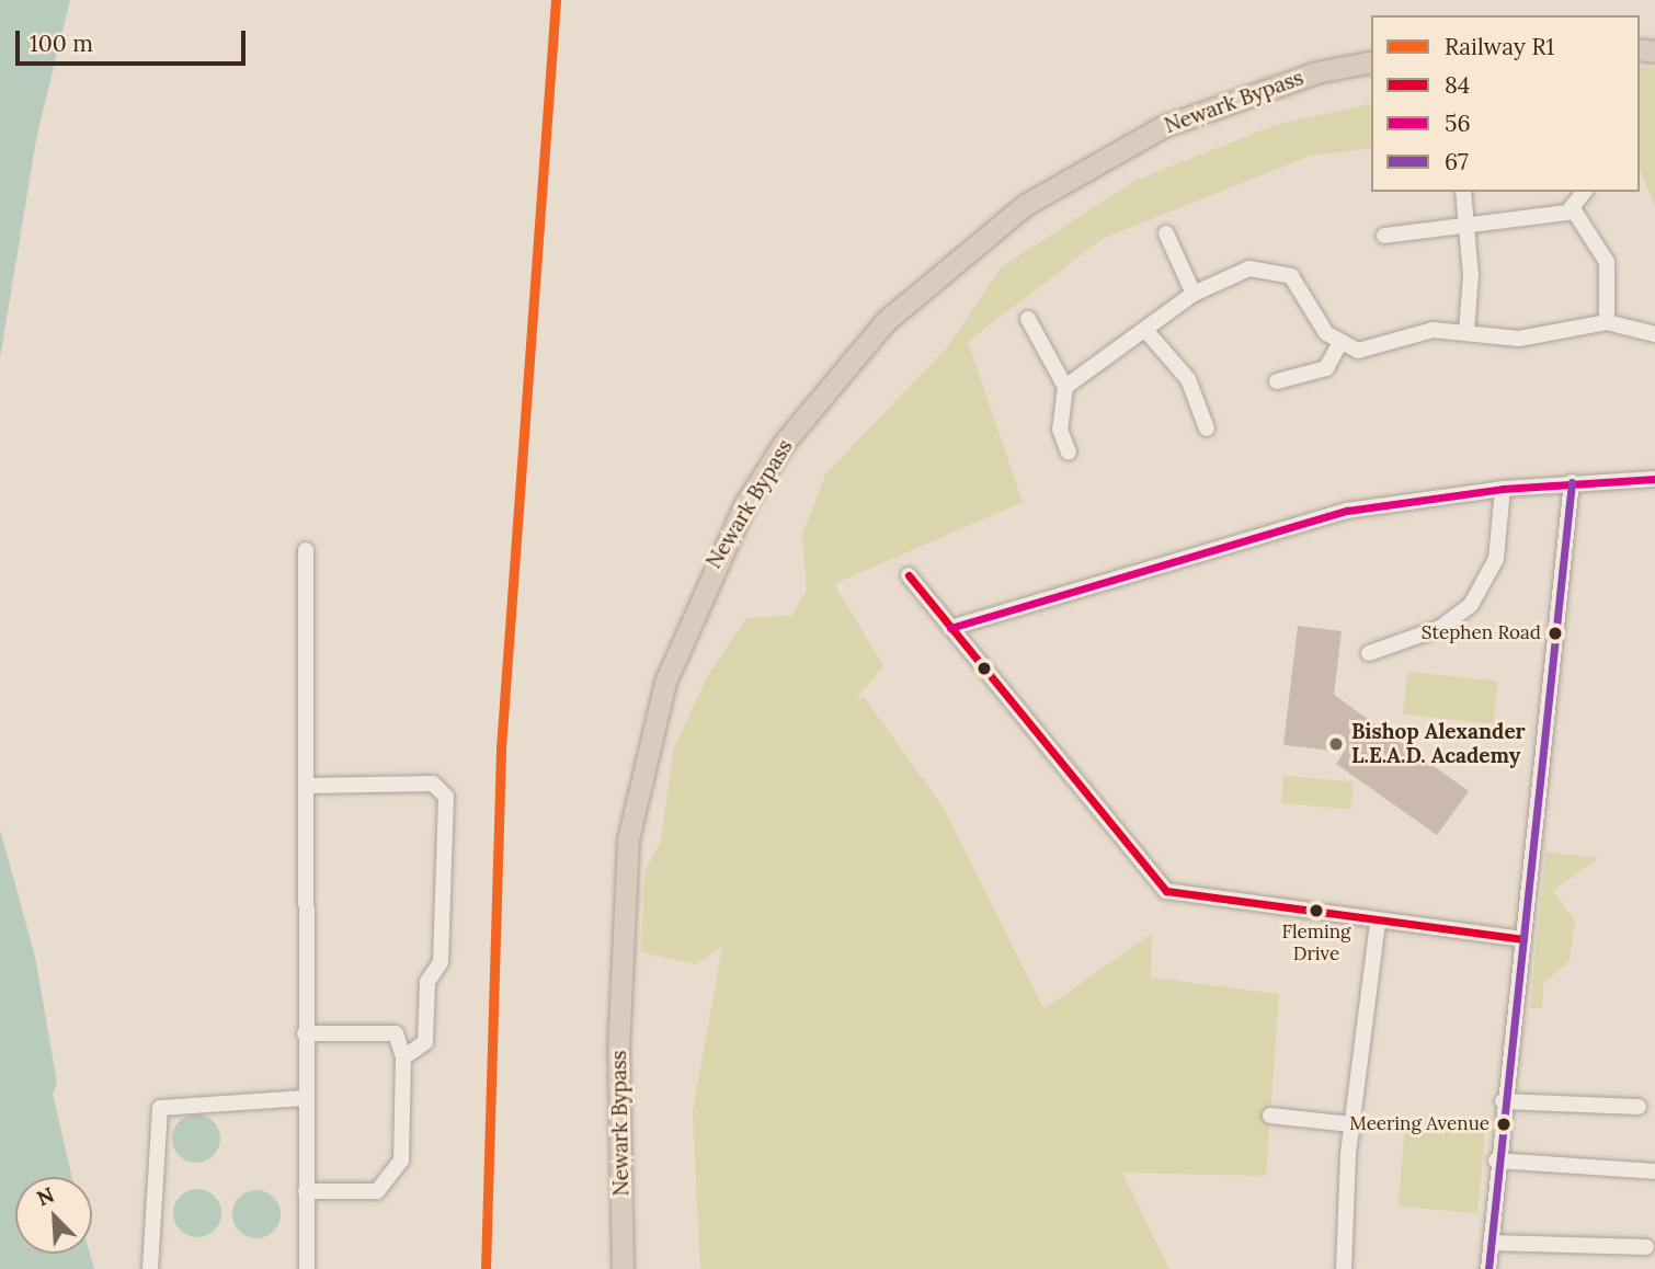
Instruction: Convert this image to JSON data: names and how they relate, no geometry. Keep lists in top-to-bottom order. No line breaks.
{"streets":{"highway":["Newark Bypass"]},"places":["Stephen Road","Bishop Alexander L.E.A.D. Academy","Fleming Drive","Meering Avenue"],"lines":["rail line R1","transit line 56","transit line 67","transit line 84"],"legend":["Railway R1","84","56","67"],"scale_bar":"100 m","north":"top left"}
